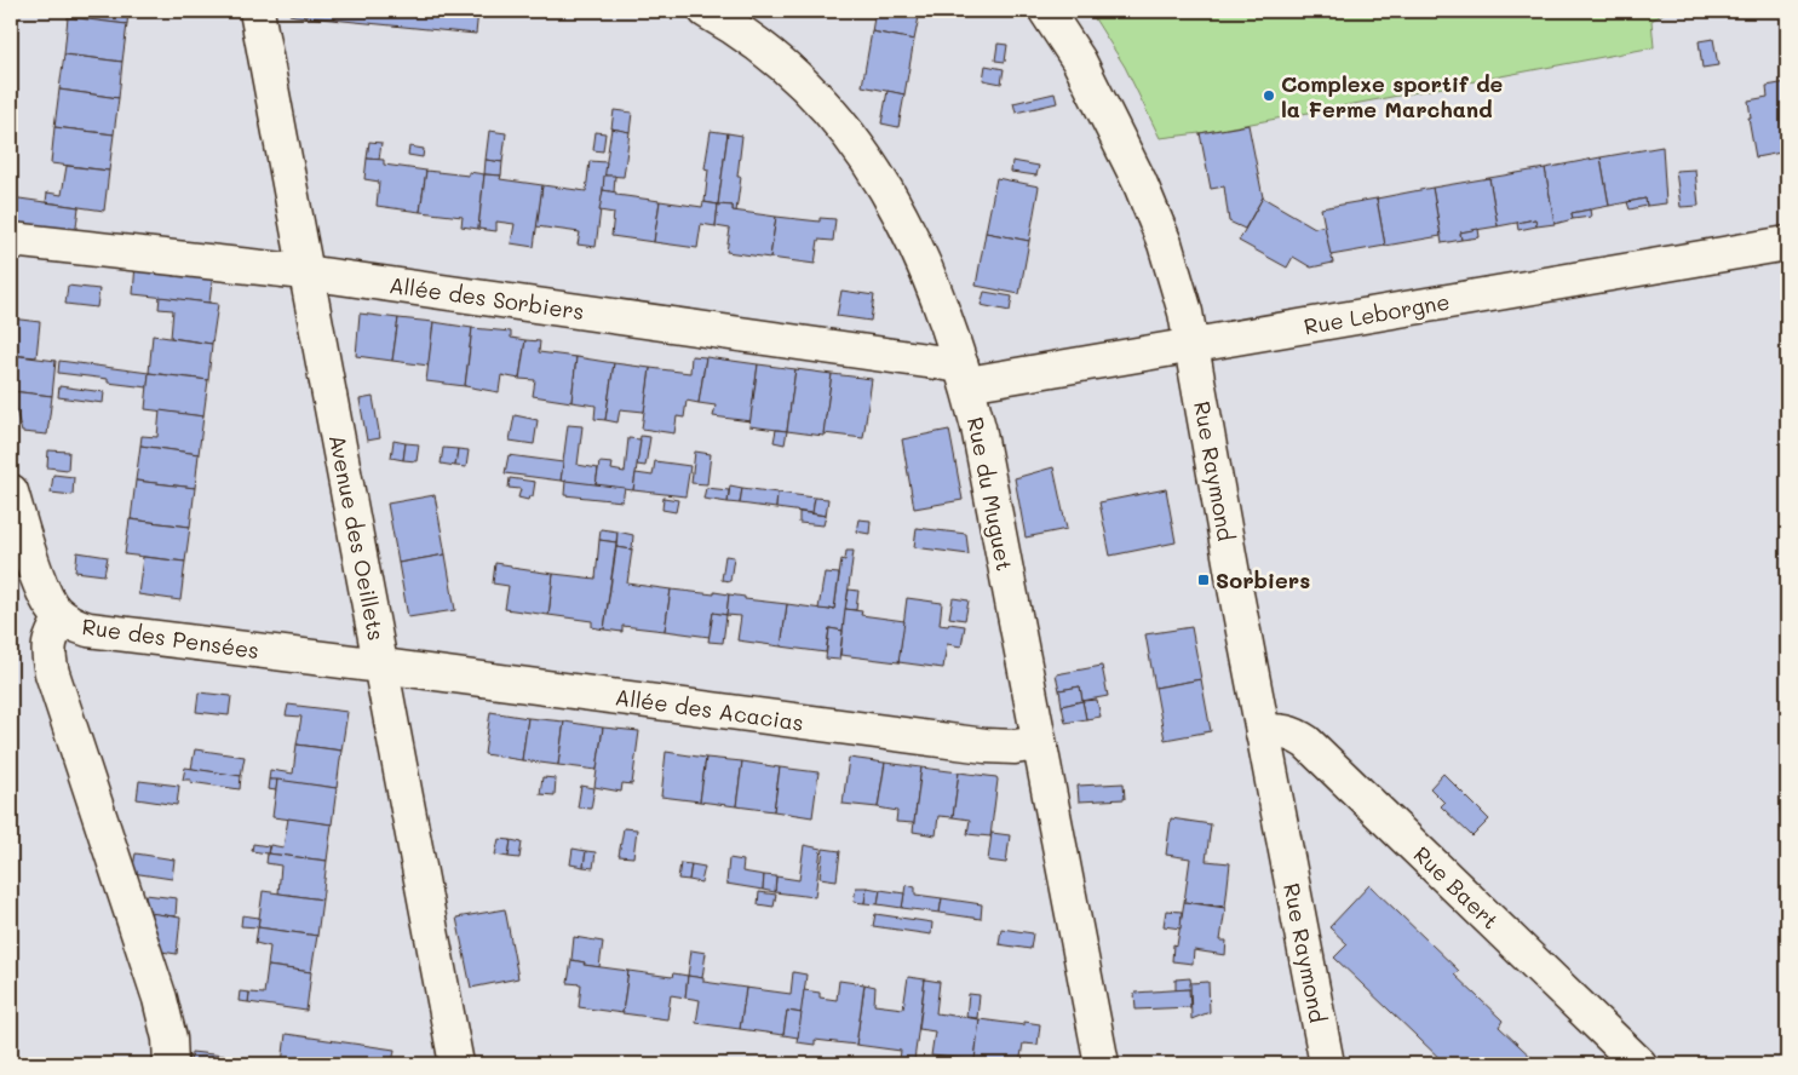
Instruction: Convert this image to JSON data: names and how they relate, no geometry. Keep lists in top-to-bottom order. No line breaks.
{"streets":{"street":["Allée des Sorbiers","Rue Leborgne","Rue Raymond","Rue du Muguet","Avenue des Oeillets","Rue des Pensées","Allée des Acacias","Rue Baert"]},"crossings":[["Allée des Sorbiers","Rue Leborgne"],["Allée des Sorbiers","Rue du Muguet"],["Allée des Sorbiers","Avenue des Oeillets"],["Rue Leborgne","Rue Raymond"],["Rue Leborgne","Rue du Muguet"],["Rue Raymond","Rue Baert"],["Rue du Muguet","Allée des Acacias"],["Avenue des Oeillets","Rue des Pensées"],["Avenue des Oeillets","Allée des Acacias"],["Rue des Pensées","Allée des Acacias"]],"places":{"other":["Complexe sportif de la Ferme Marchand"],"transit":["Sorbiers"]}}
